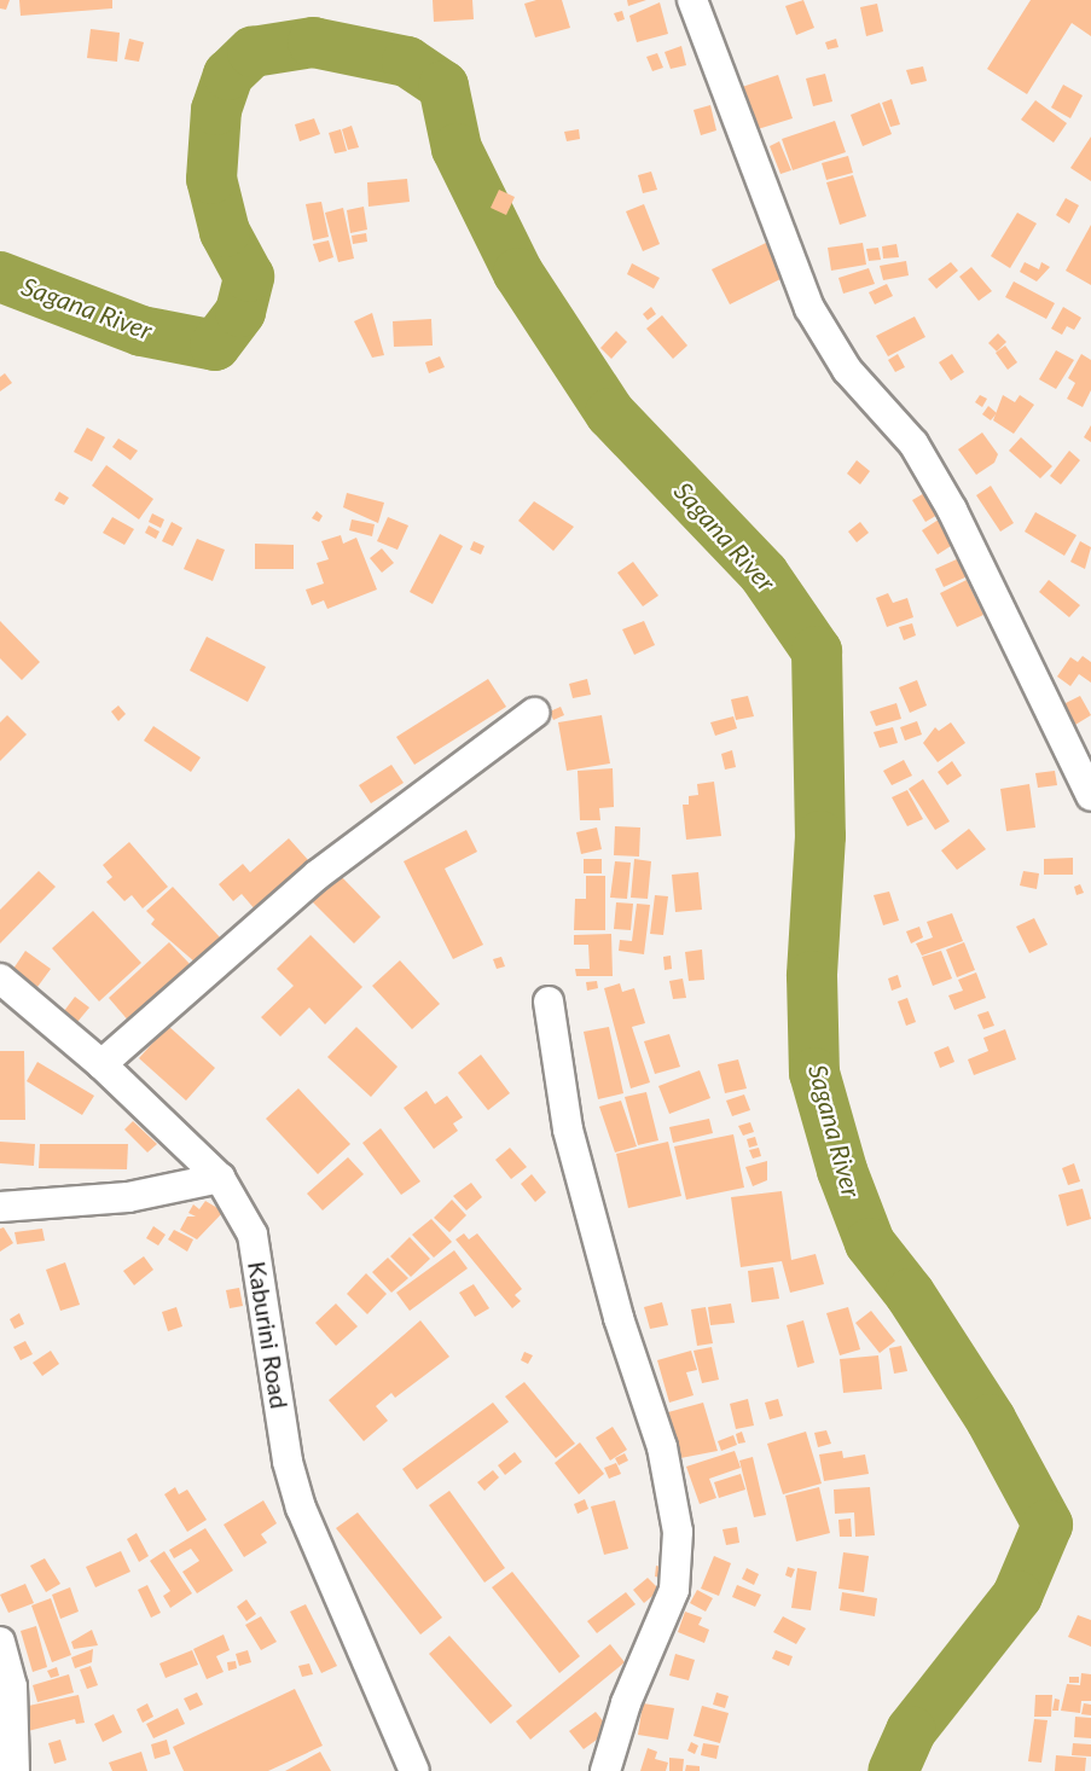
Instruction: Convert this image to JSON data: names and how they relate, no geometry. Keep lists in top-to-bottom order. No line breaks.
{"streets":{"street":["Kaburini Road"]},"water":["Sagana River"]}
